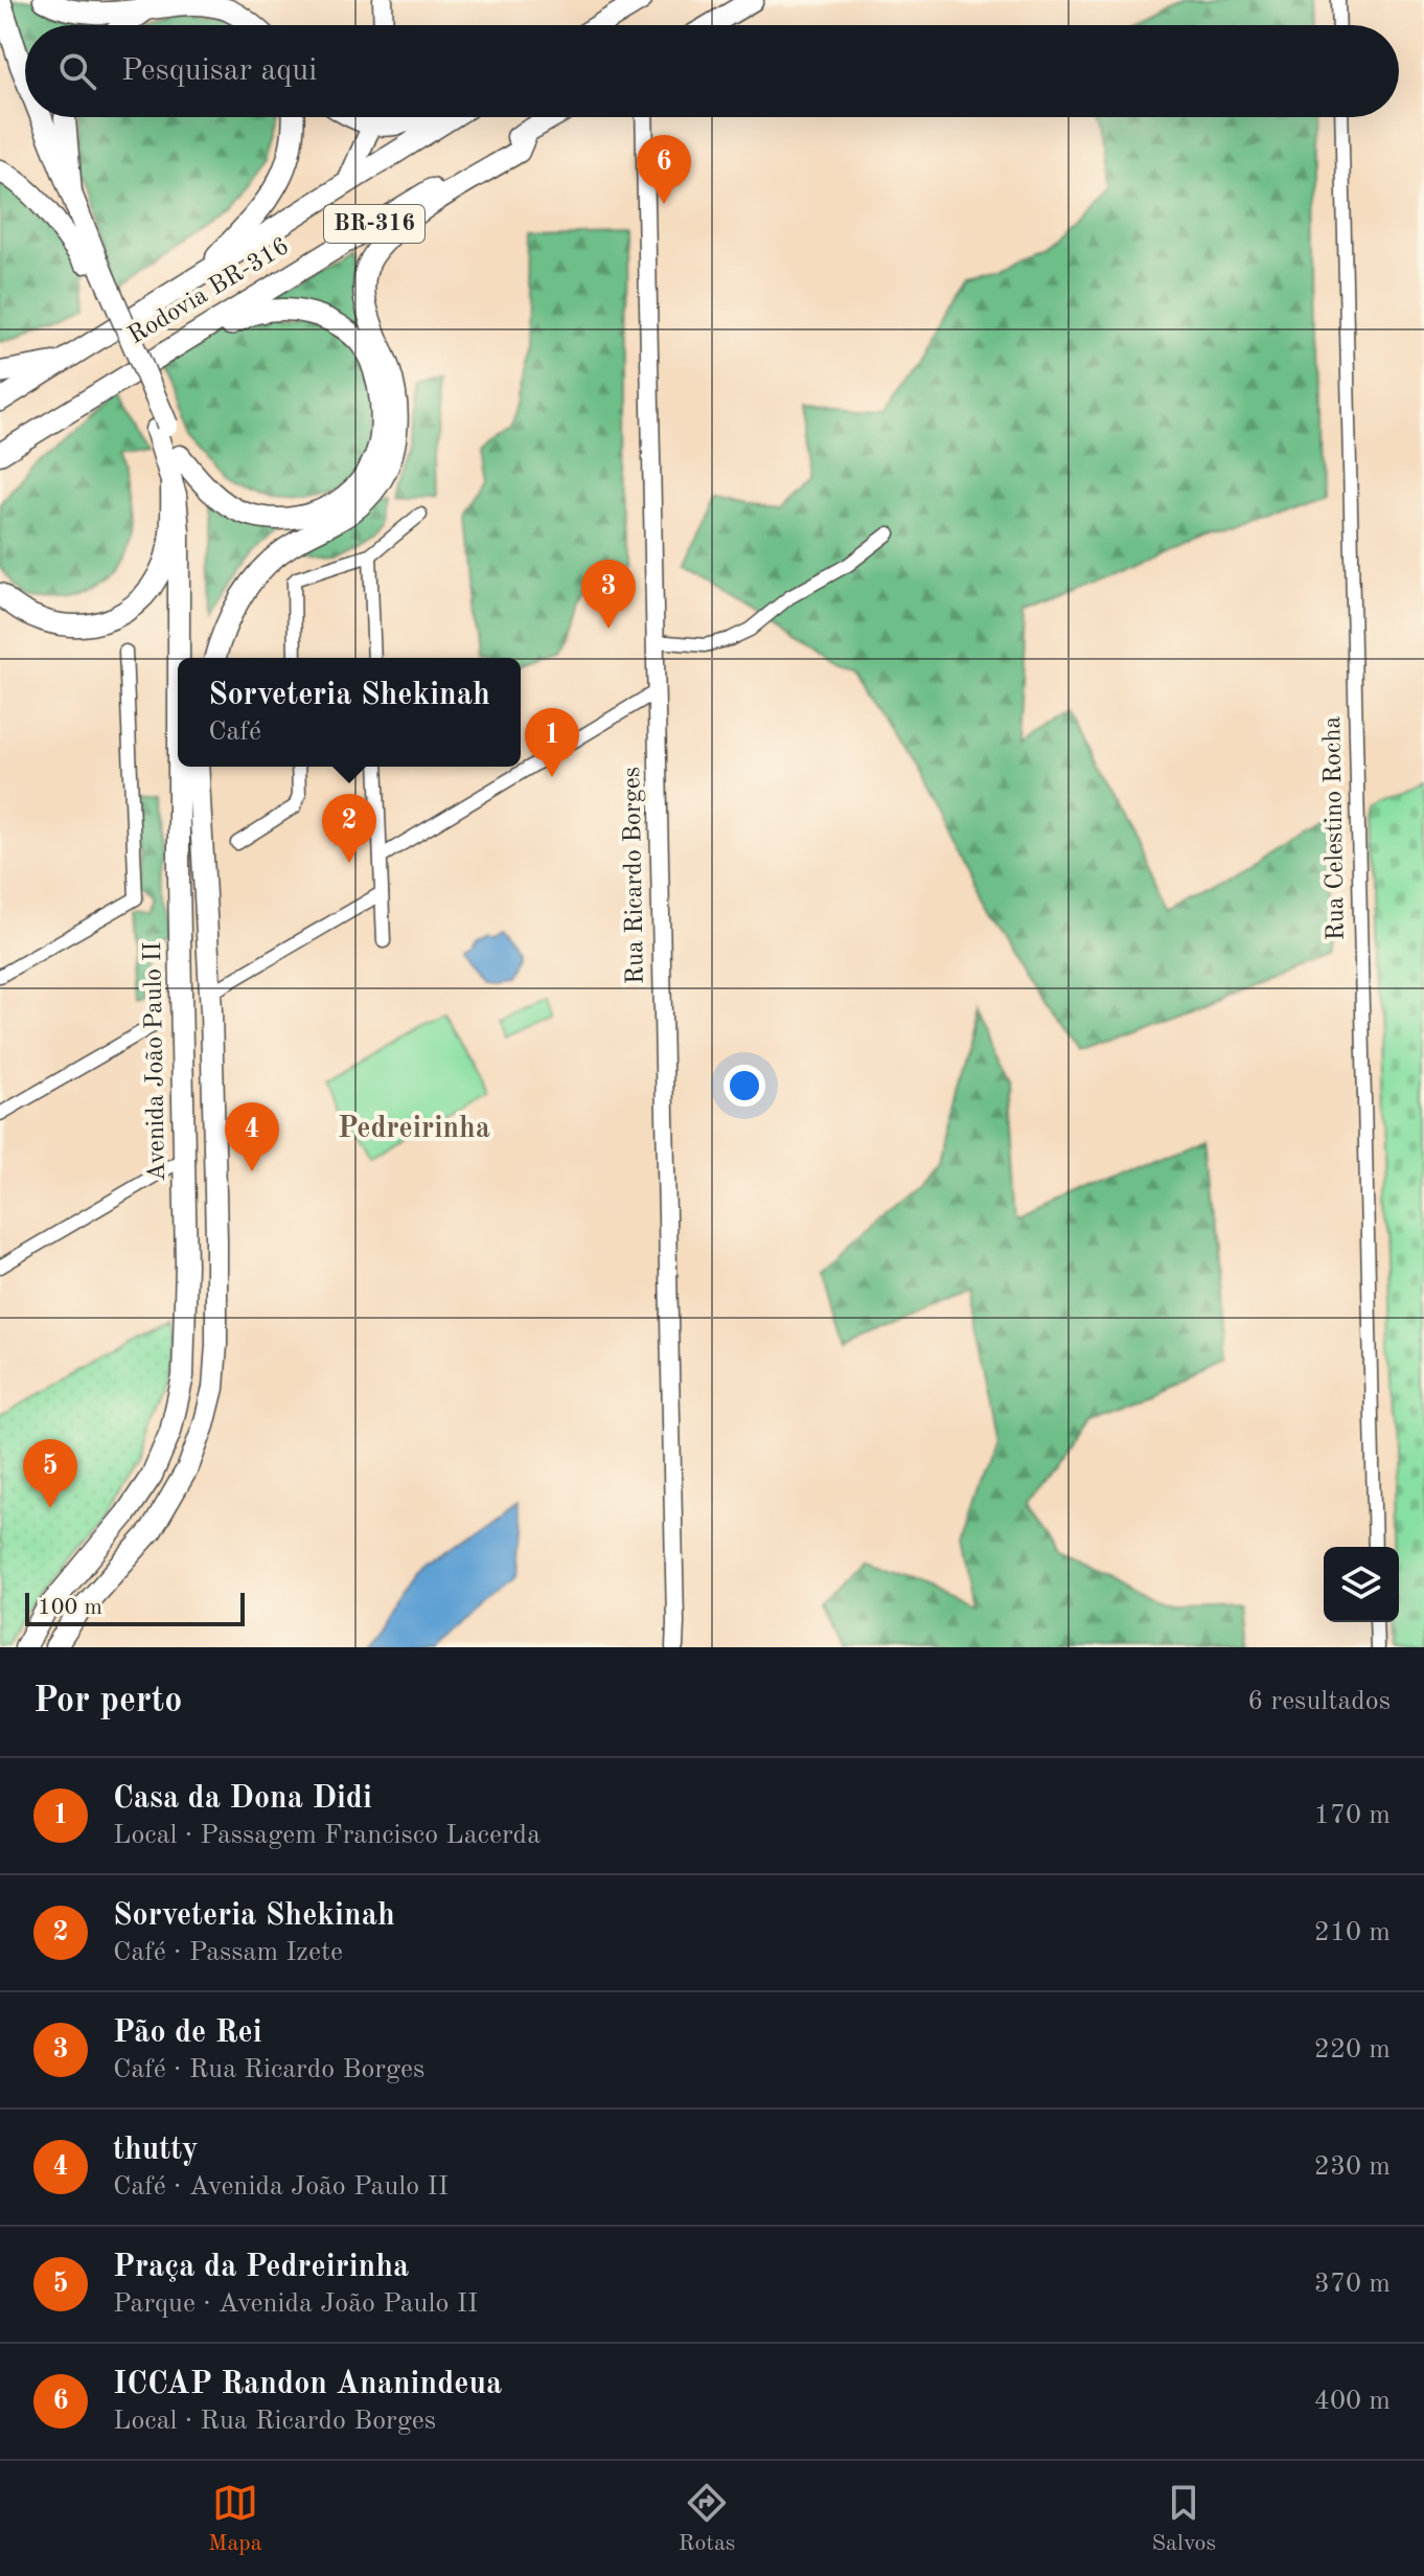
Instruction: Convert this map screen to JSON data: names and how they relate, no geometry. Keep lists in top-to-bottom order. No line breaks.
{"streets":{"main road":["BR-316","Rodovia BR-316","Avenida João Paulo II"],"street":["Rua Celestino Rocha","Rua Ricardo Borges"]},"districts":["Pedreirinha"],"scale_bar":"100 m","page":{"search":"Pesquisar aqui","pins":["6","3","1","2","4","5"],"popup":["Sorveteria Shekinah","Café"],"scale":"100 m","heading":["Por perto","6 resultados"],"list":[{"mark":"1","name":"Casa da Dona Didi","note":"Local · Passagem Francisco Lacerda","value":"170 m"},{"mark":"2","name":"Sorveteria Shekinah","note":"Café · Passam Izete","value":"210 m"},{"mark":"3","name":"Pão de Rei","note":"Café · Rua Ricardo Borges","value":"220 m"},{"mark":"4","name":"thutty","note":"Café · Avenida João Paulo II","value":"230 m"},{"mark":"5","name":"Praça da Pedreirinha","note":"Parque · Avenida João Paulo II","value":"370 m"},{"mark":"6","name":"ICCAP Randon Ananindeua","note":"Local · Rua Ricardo Borges","value":"400 m"}],"nav":["Mapa","Rotas","Salvos"]}}
